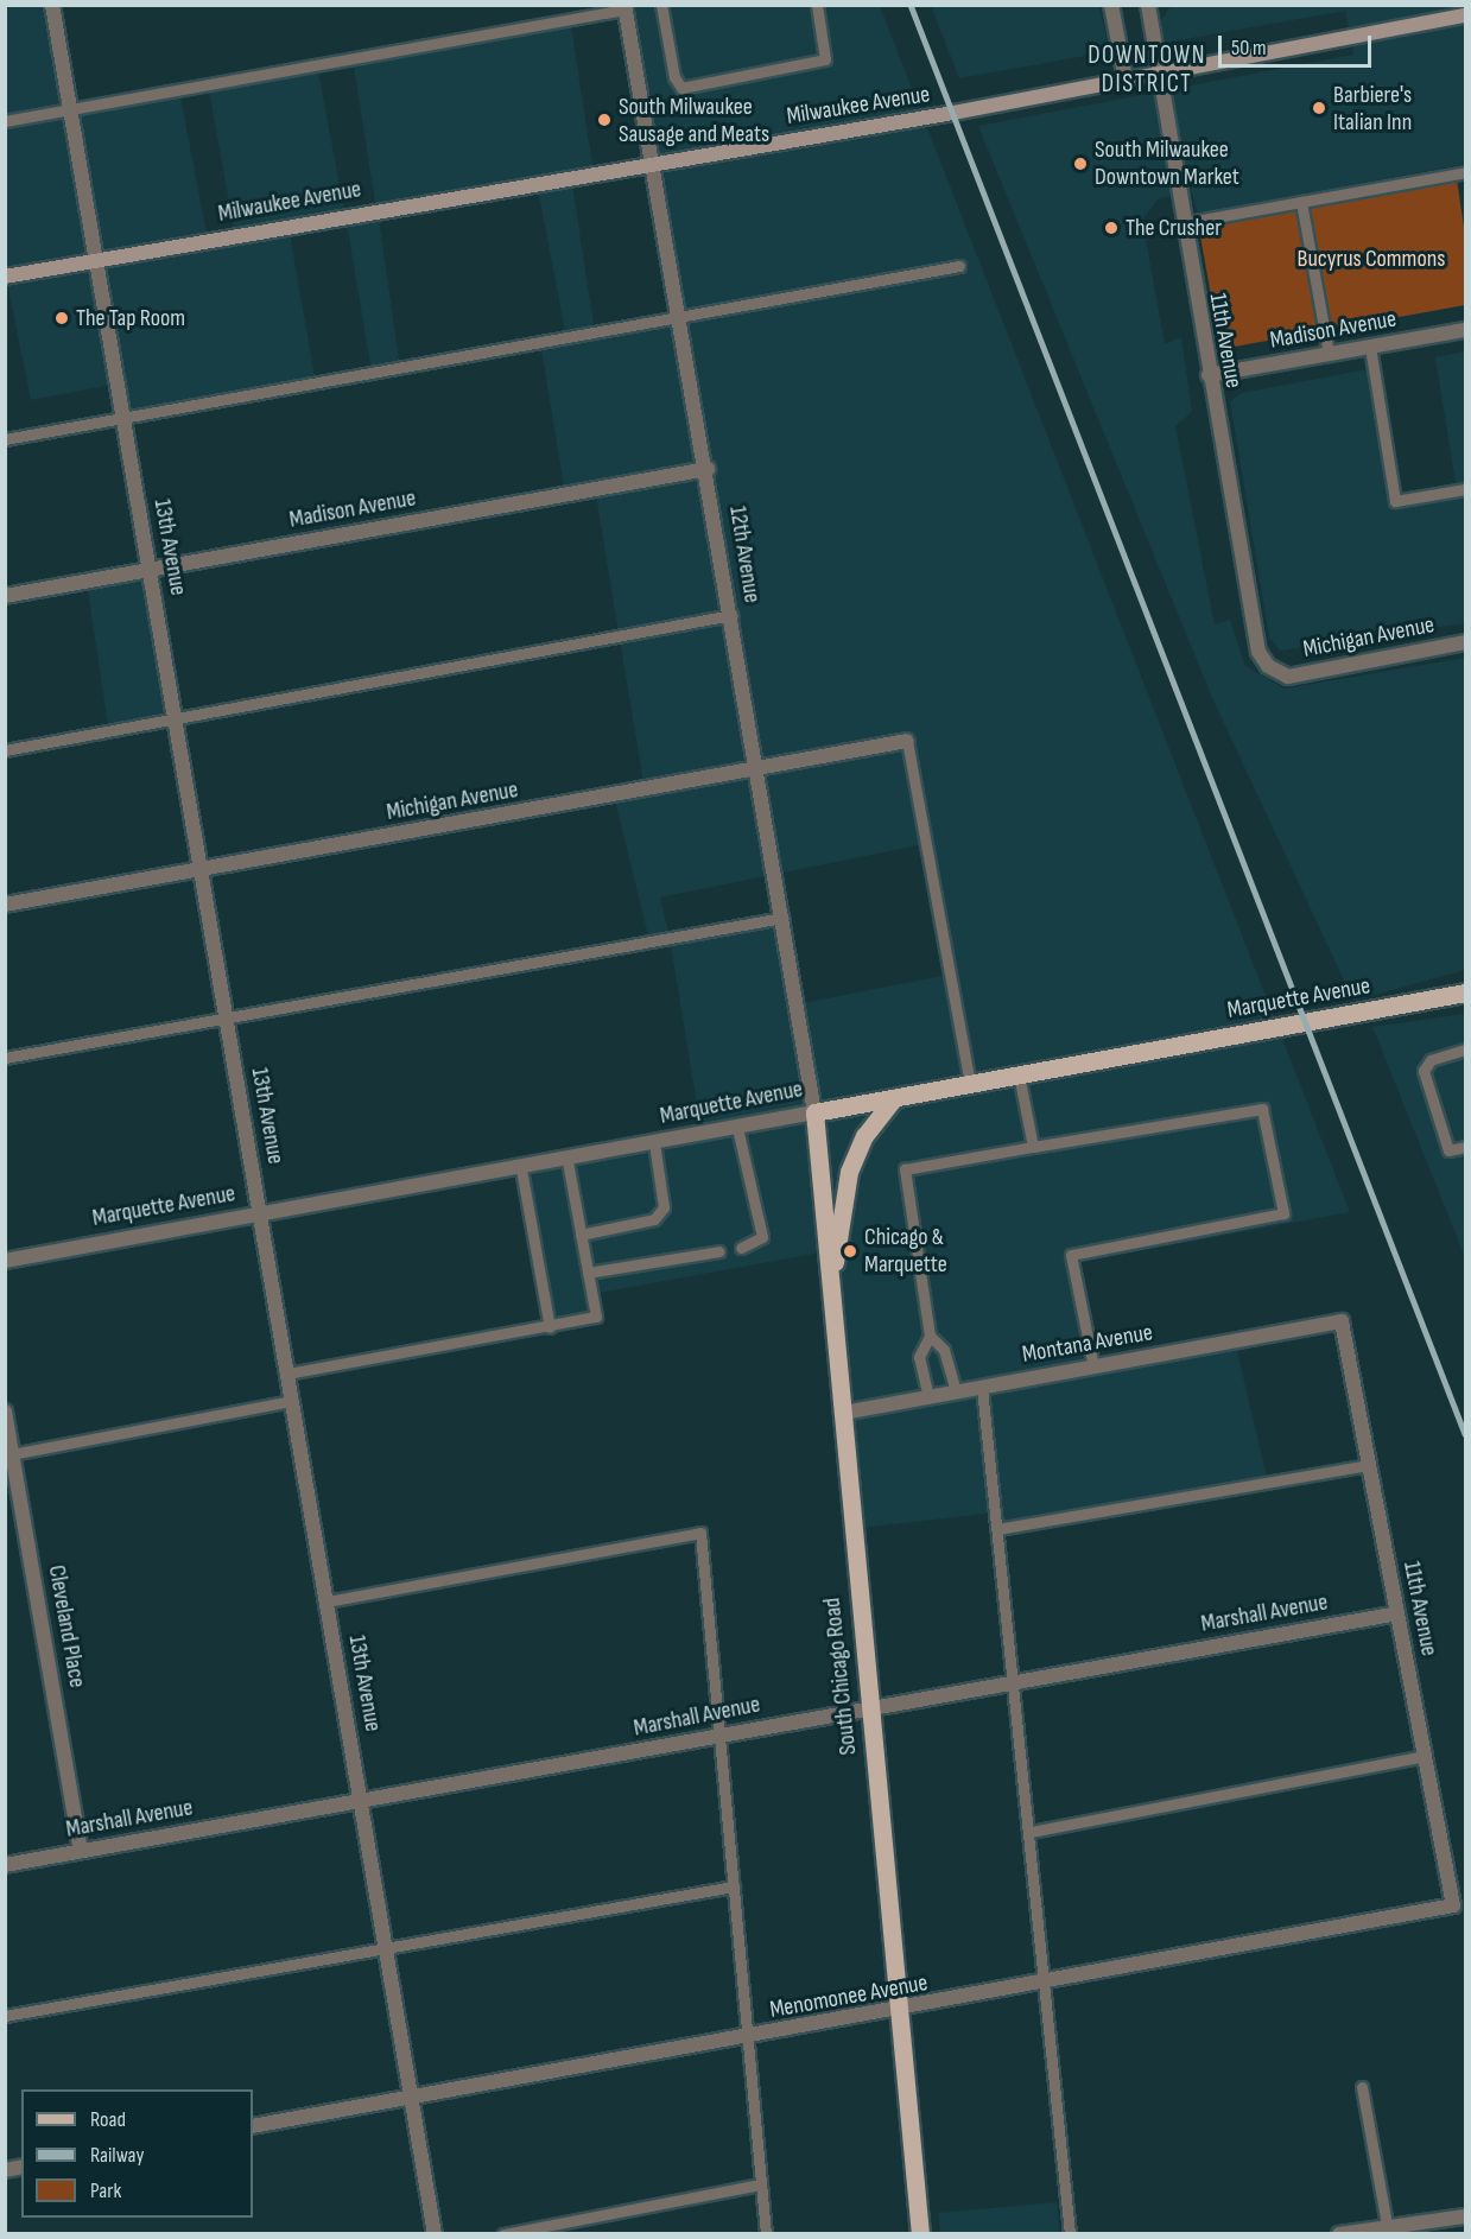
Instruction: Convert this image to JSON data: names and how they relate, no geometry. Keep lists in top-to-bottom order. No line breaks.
{"streets":{"main road":["Marquette Avenue","South Chicago Road"],"street":["Milwaukee Avenue","Madison Avenue","11th Avenue","13th Avenue","12th Avenue","Michigan Avenue","Montana Avenue","Marshall Avenue","Cleveland Place","Menomonee Avenue"]},"crossings":[["Milwaukee Avenue","11th Avenue"],["Milwaukee Avenue","13th Avenue"],["Milwaukee Avenue","12th Avenue"],["Madison Avenue","11th Avenue"],["Madison Avenue","13th Avenue"],["Madison Avenue","12th Avenue"],["11th Avenue","Michigan Avenue"],["11th Avenue","Montana Avenue"],["11th Avenue","Marshall Avenue"],["11th Avenue","Menomonee Avenue"],["13th Avenue","Michigan Avenue"],["13th Avenue","Marquette Avenue"],["13th Avenue","Marshall Avenue"],["13th Avenue","Menomonee Avenue"],["12th Avenue","Michigan Avenue"],["12th Avenue","Marquette Avenue"],["12th Avenue","South Chicago Road"],["Marquette Avenue","South Chicago Road"],["Montana Avenue","South Chicago Road"],["Marshall Avenue","Cleveland Place"],["Marshall Avenue","South Chicago Road"],["South Chicago Road","Menomonee Avenue"]],"districts":["DOWNTOWN DISTRICT"],"parks":["Bucyrus Commons"],"places":["Barbiere's Italian Inn","South Milwaukee Sausage and Meats","South Milwaukee Downtown Market","The Crusher","The Tap Room","Chicago & Marquette"],"legend":["Road","Railway","Park"],"scale_bar":"50 m"}
